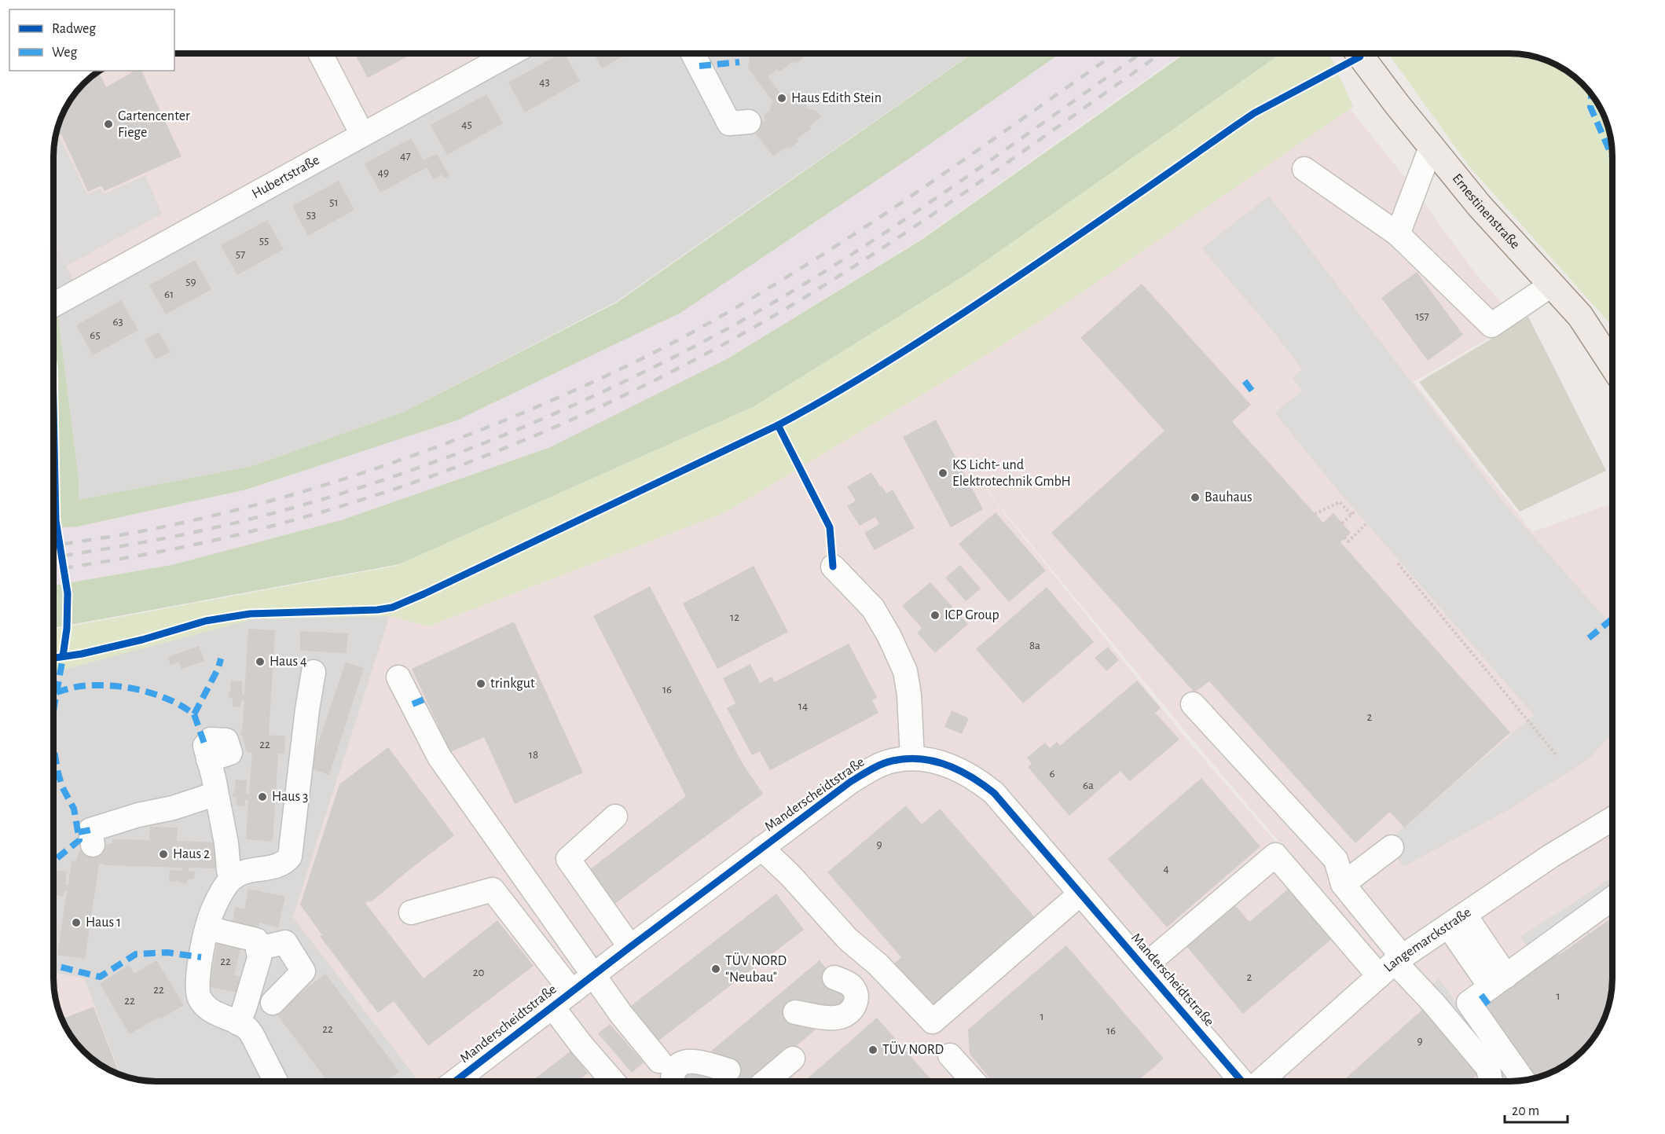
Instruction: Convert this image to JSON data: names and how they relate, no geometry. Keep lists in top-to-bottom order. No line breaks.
{"streets":{"main road":["Ernestinenstraße"],"street":["Hubertstraße","Manderscheidtstraße","Langemarckstraße"]},"places":["Haus Edith Stein","Gartencenter Fiege","KS Licht- und Elektrotechnik GmbH","Bauhaus","ICP Group","Haus 4","trinkgut","Haus 3","Haus 2","Haus 1","TÜV NORD \"Neubau\"","TÜV NORD"],"house_numbers":["43","45","47","49","51","53","55","57","59","61","157","63","65","12","8a","16","14","2","22","18","6","6a","9","4","22","20","2","22","1","22","1","22","16","9"],"legend":["Radweg","Weg"],"scale_bar":"20 m"}
